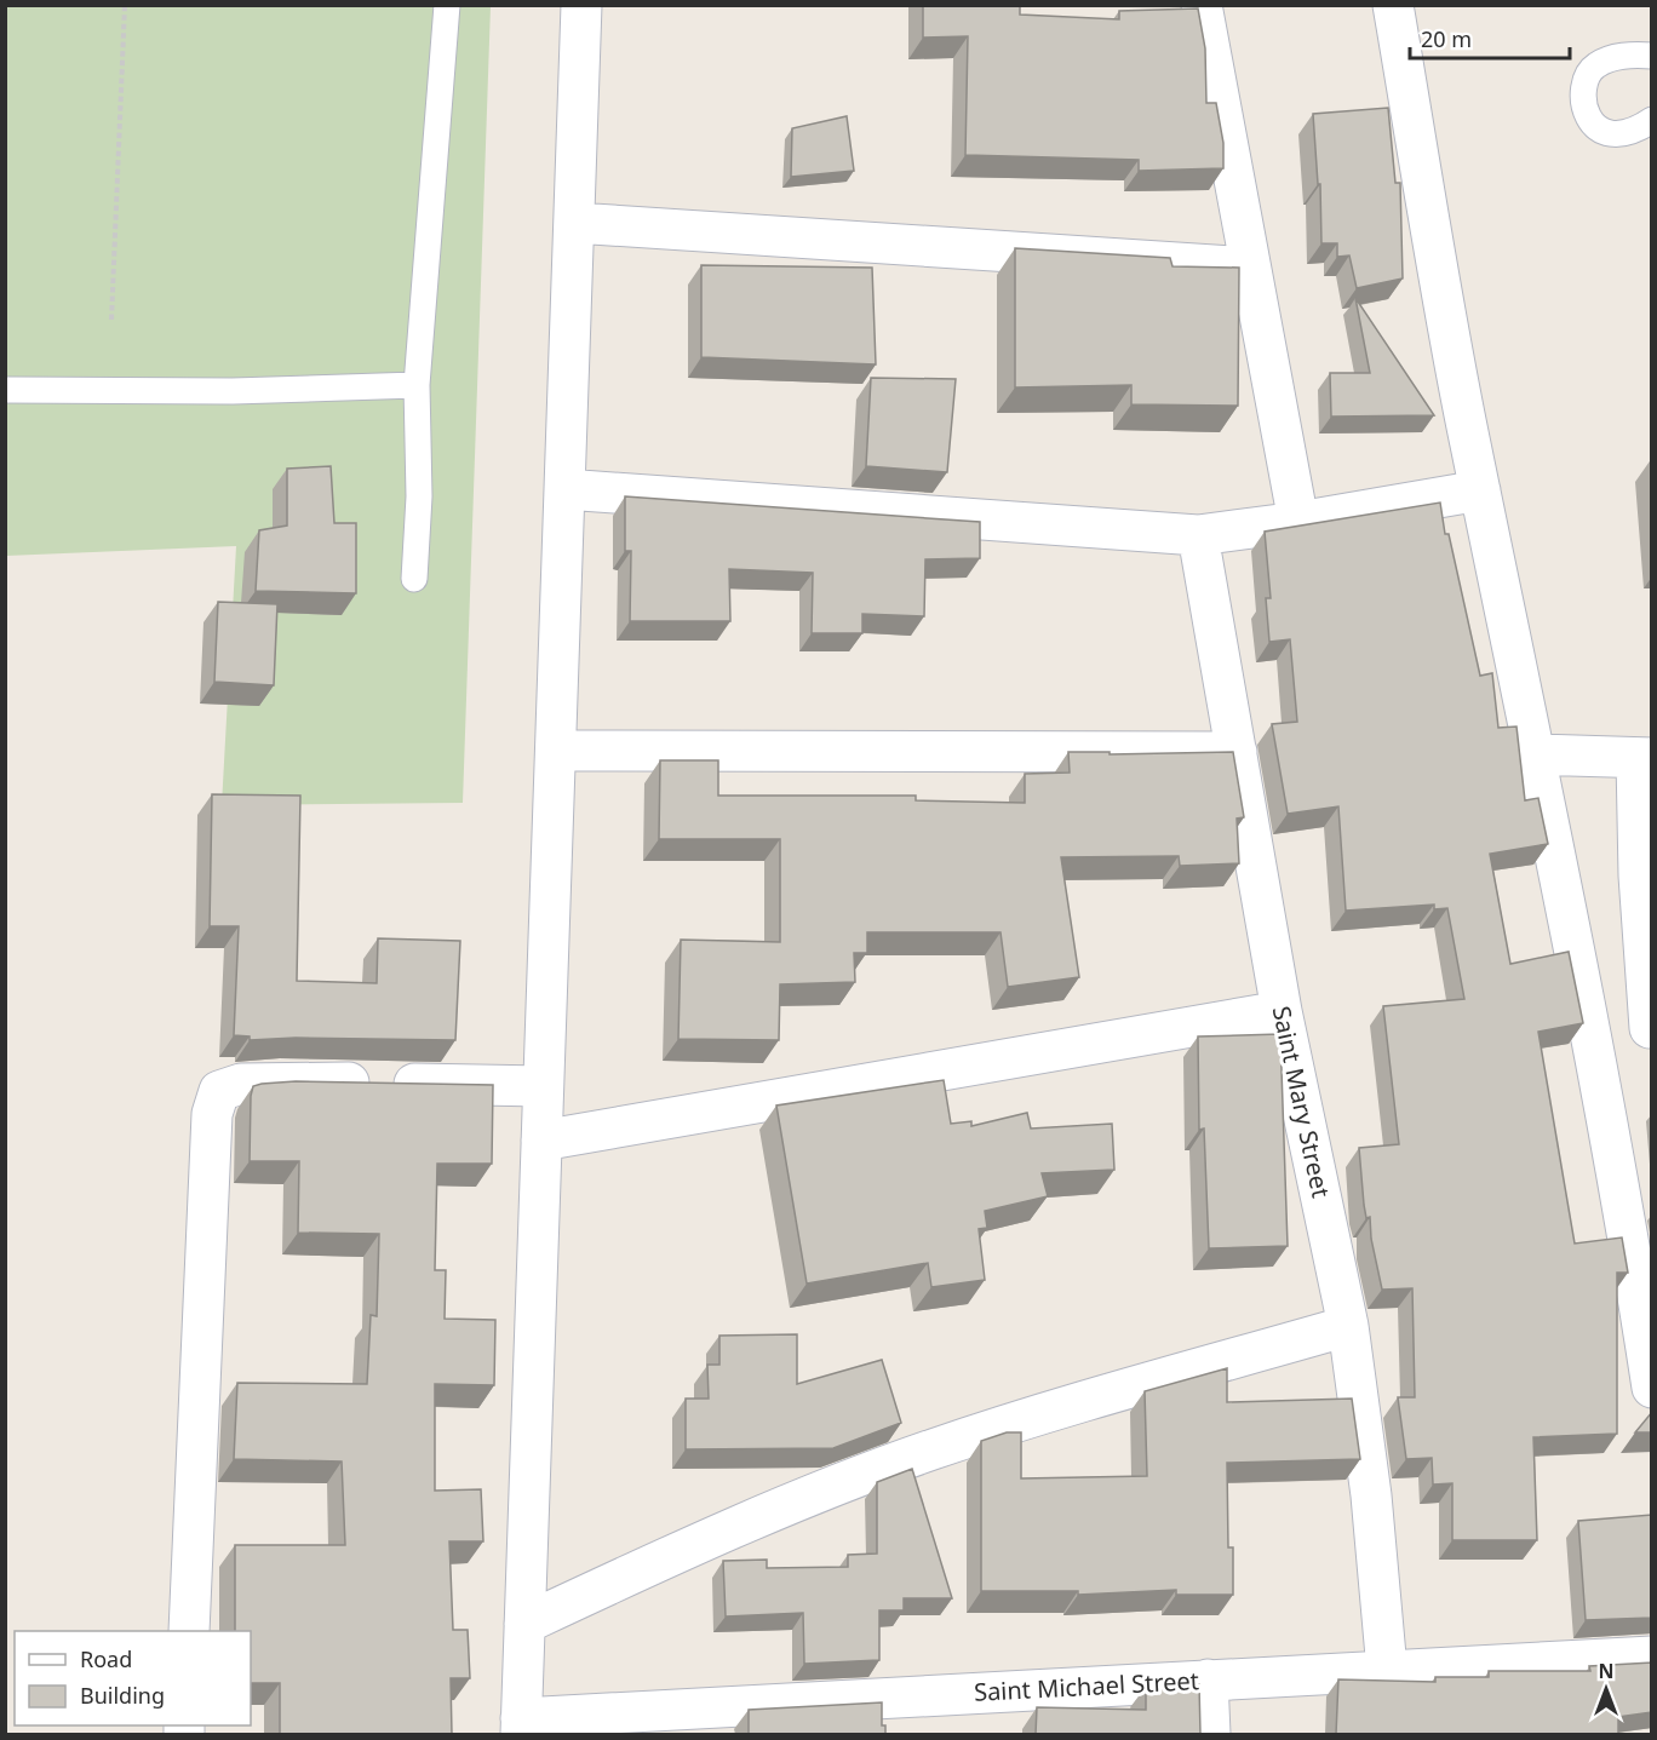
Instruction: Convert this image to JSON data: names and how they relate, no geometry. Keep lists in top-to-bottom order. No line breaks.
{"streets":{"street":["Saint Mary Street","Saint Michael Street"]},"crossings":[["Saint Mary Street","Saint Michael Street"]],"legend":["Road","Building"],"scale_bar":"20 m","north":"top"}
